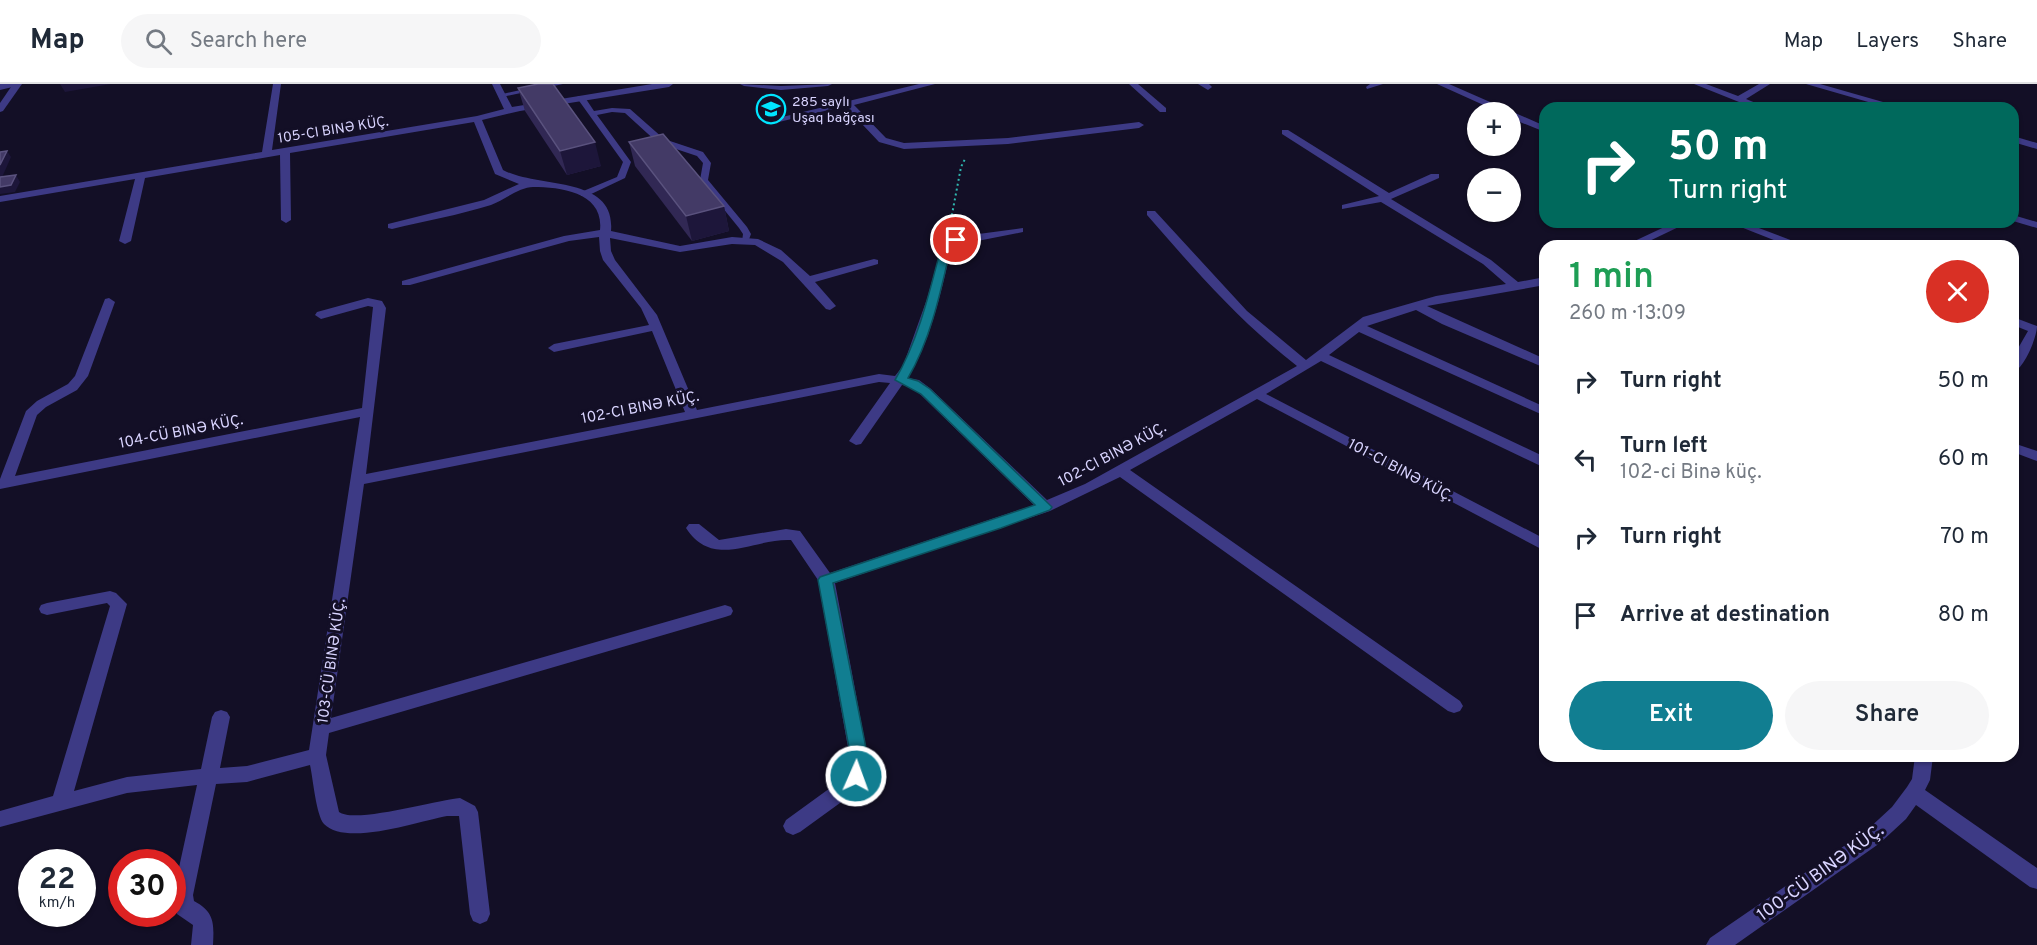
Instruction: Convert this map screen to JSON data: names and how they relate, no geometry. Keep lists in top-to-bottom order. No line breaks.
{"streets":{"street":["105-CI BINƏ KÜÇ.","102-CI BINƏ KÜÇ.","104-CÜ BINƏ KÜÇ.","101-CI BINƏ KÜÇ.","103-CÜ BINƏ KÜÇ.","100-CÜ BINƏ KÜÇ."]},"crossings":[["102-CI BINƏ KÜÇ.","101-CI BINƏ KÜÇ."],["102-CI BINƏ KÜÇ.","103-CÜ BINƏ KÜÇ."],["104-CÜ BINƏ KÜÇ.","103-CÜ BINƏ KÜÇ."]],"places":{"school or university":["285 saylı Uşaq bağçası"]},"page":{"header":"Map","search":"Search here","nav":["Map","Layers","Share"],"map_buttons":["+","−"],"turn":["50 m","Turn right"],"heading":["1 min","260 m · 13:09"],"list":[{"name":"Turn right","value":"50 m"},{"name":"Turn left","note":"102-ci Binə küç.","value":"60 m"},{"name":"Turn right","value":"70 m"},{"name":"Arrive at destination","value":"80 m"}],"buttons":["Exit","Share"],"speed":"22 km/h","limit":"30"}}
